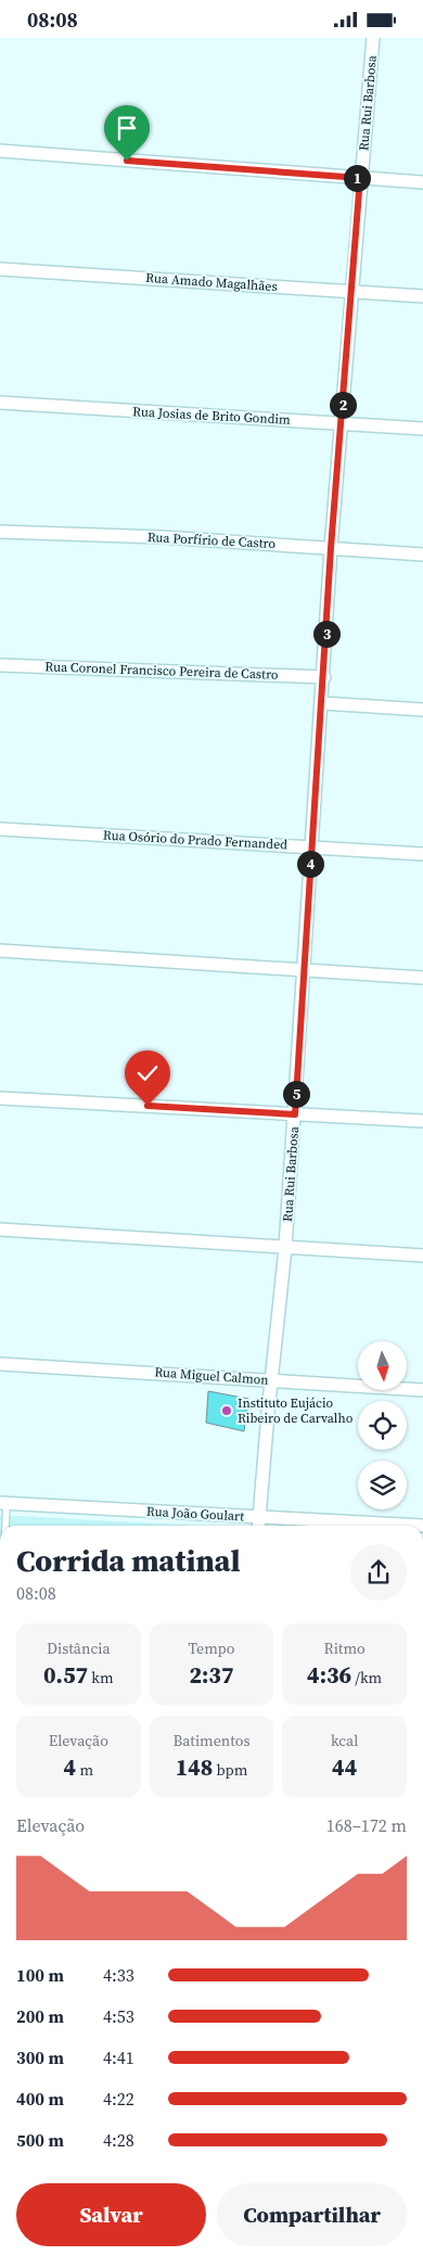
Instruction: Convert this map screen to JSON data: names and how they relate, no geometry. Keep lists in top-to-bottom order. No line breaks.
{"streets":{"street":["Rua Rui Barbosa","Rua Amado Magalhães","Rua Josias de Brito Gondim","Rua Porfírio de Castro","Rua Coronel Francisco Pereira de Castro","Rua Osório do Prado Fernanded","Rua Miguel Calmon","Rua João Goulart"]},"crossings":[["Rua Rui Barbosa","Rua Amado Magalhães"],["Rua Rui Barbosa","Rua Josias de Brito Gondim"],["Rua Rui Barbosa","Rua Porfírio de Castro"],["Rua Rui Barbosa","Rua Coronel Francisco Pereira de Castro"],["Rua Rui Barbosa","Rua Osório do Prado Fernanded"],["Rua Rui Barbosa","Rua Miguel Calmon"],["Rua Rui Barbosa","Rua João Goulart"]],"places":["Instituto Eujácio Ribeiro de Carvalho"],"north":"bottom","page":{"status":"08:08","pins":["1","2","3","4","5"],"heading":["Corrida matinal","08:08"],"stats":[["Distância","0.57 km"],["Tempo","2:37"],["Ritmo","4:36 /km"],["Elevação","4 m"],["Batimentos","148 bpm"],["kcal","44"]],"chart":["Elevação","168–172 m"],"list":[{"name":"100 m","note":"4:33"},{"name":"200 m","note":"4:53"},{"name":"300 m","note":"4:41"},{"name":"400 m","note":"4:22"},{"name":"500 m","note":"4:28"}],"buttons":["Salvar","Compartilhar"]}}
